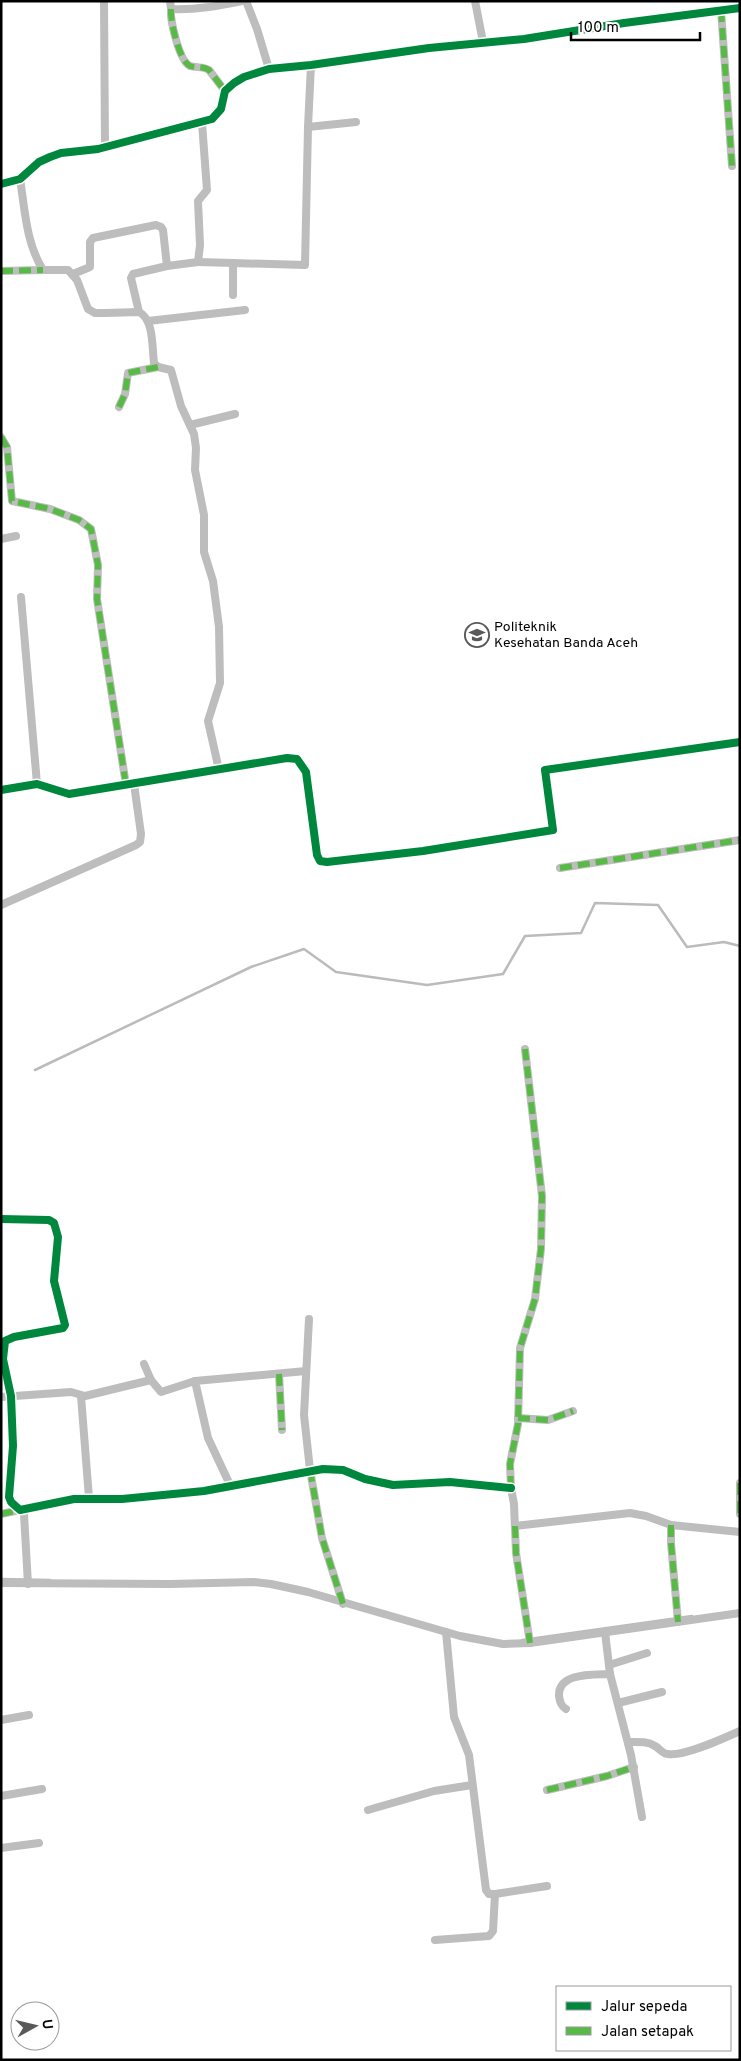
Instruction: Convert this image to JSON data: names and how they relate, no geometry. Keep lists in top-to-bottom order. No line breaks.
{"places":{"school or university":["Politeknik Kesehatan Banda Aceh"]},"legend":["Jalur sepeda","Jalan setapak"],"scale_bar":"100 m","north":"right"}
